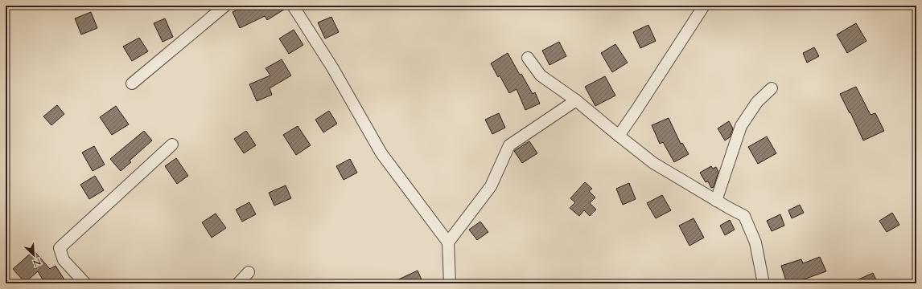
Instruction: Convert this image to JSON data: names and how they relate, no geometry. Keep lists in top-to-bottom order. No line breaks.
{"north":"bottom right"}
